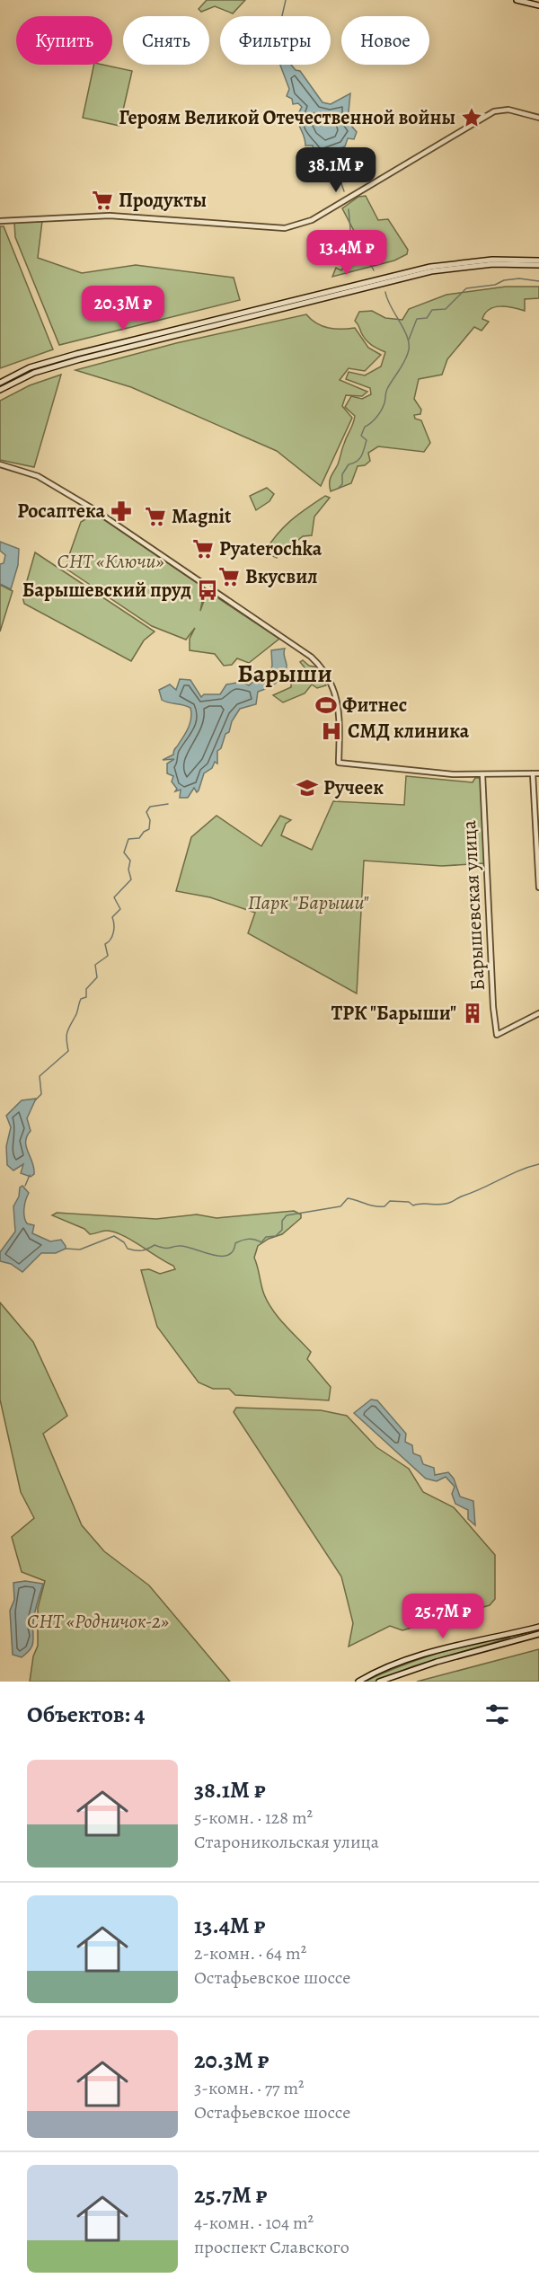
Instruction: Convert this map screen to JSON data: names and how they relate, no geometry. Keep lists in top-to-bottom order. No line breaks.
{"streets":{"street":["Барышевская улица"]},"districts":["Барыши"],"parks":["СНТ «Ключи»","Парк \"Барыши\"","СНТ «Родничок-2»"],"places":{"place":["Героям Великой Отечественной войны"],"supermarket":["Продукты","Magnit","Pyaterochka","Вкусвил"],"pharmacy":["Росаптека"],"bus stop":["Барышевский пруд"],"sports":["Фитнес"],"hospital":["СМД клиника"],"school or university":["Ручеек"],"building":["ТРК \"Барыши\""]},"page":{"chip":["Купить","Снять","Фильтры","Новое"],"price":["38.1M ₽","13.4M ₽","20.3M ₽","25.7M ₽"],"heading":"Объектов: 4","list":[{"name":"38.1M ₽","note":"5-комн. · 128 m² · Староникольская улица"},{"name":"13.4M ₽","note":"2-комн. · 64 m² · Остафьевское шоссе"},{"name":"20.3M ₽","note":"3-комн. · 77 m² · Остафьевское шоссе"},{"name":"25.7M ₽","note":"4-комн. · 104 m² · проспект Славского"}]}}
